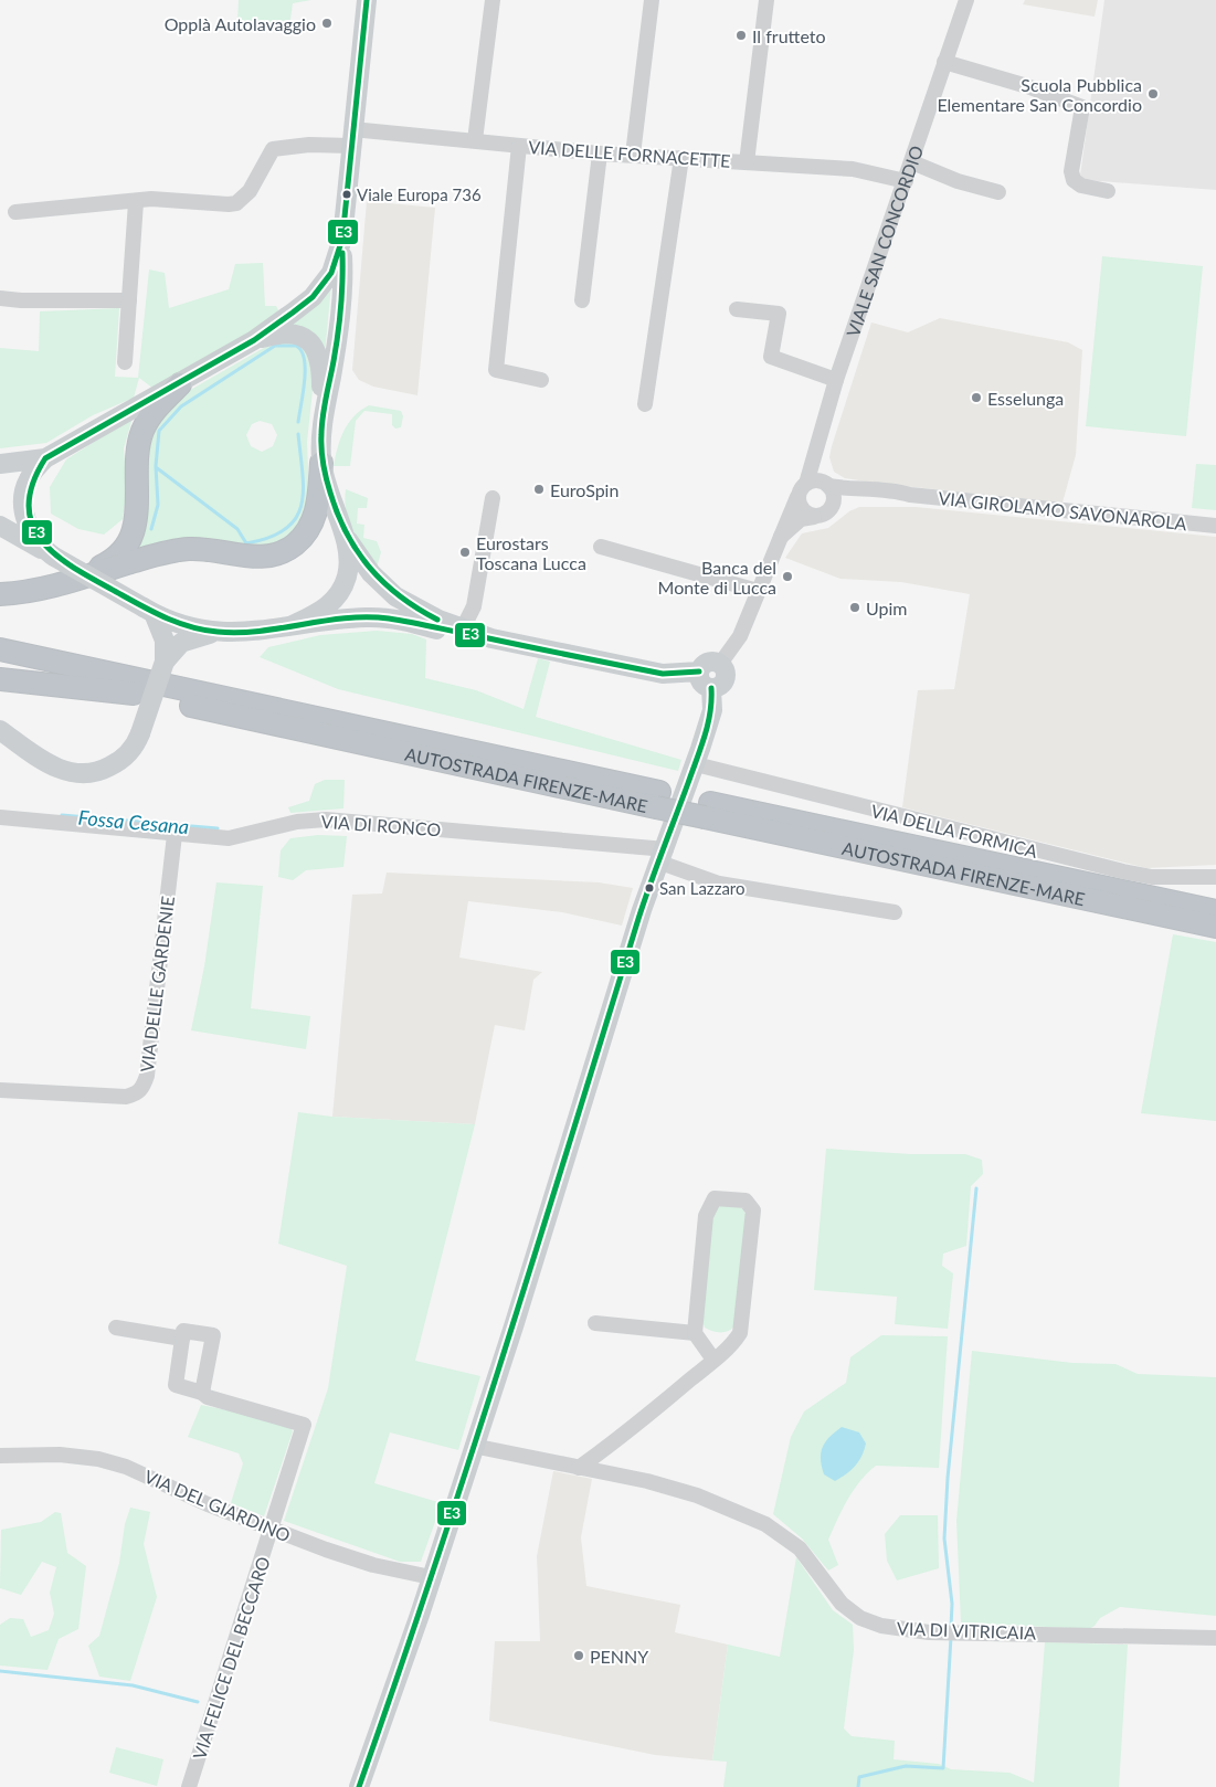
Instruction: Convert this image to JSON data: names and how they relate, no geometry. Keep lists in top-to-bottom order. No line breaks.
{"streets":{"highway":["AUTOSTRADA FIRENZE-MARE"],"main road":["VIALE SAN CONCORDIO"],"street":["VIA DELLE FORNACETTE","VIA GIROLAMO SAVONAROLA","VIA DI RONCO","VIA DELLA FORMICA","VIA DELLE GARDENIE","VIA DEL GIARDINO","VIA DI VITRICAIA","VIA FELICE DEL BECCARO"]},"crossings":[["VIA DELLE FORNACETTE","VIALE SAN CONCORDIO"],["VIALE SAN CONCORDIO","VIA GIROLAMO SAVONAROLA"],["VIA DI RONCO","VIA DELLE GARDENIE"],["VIA DEL GIARDINO","VIA FELICE DEL BECCARO"]],"water":["Fossa Cesana"],"places":["Opplà Autolavaggio","Il frutteto","Scuola Pubblica Elementare San Concordio","Viale Europa 736","Esselunga","EuroSpin","Eurostars Toscana Lucca","Banca del Monte di Lucca","Upim","San Lazzaro","PENNY"],"lines":["transit line E3"]}
